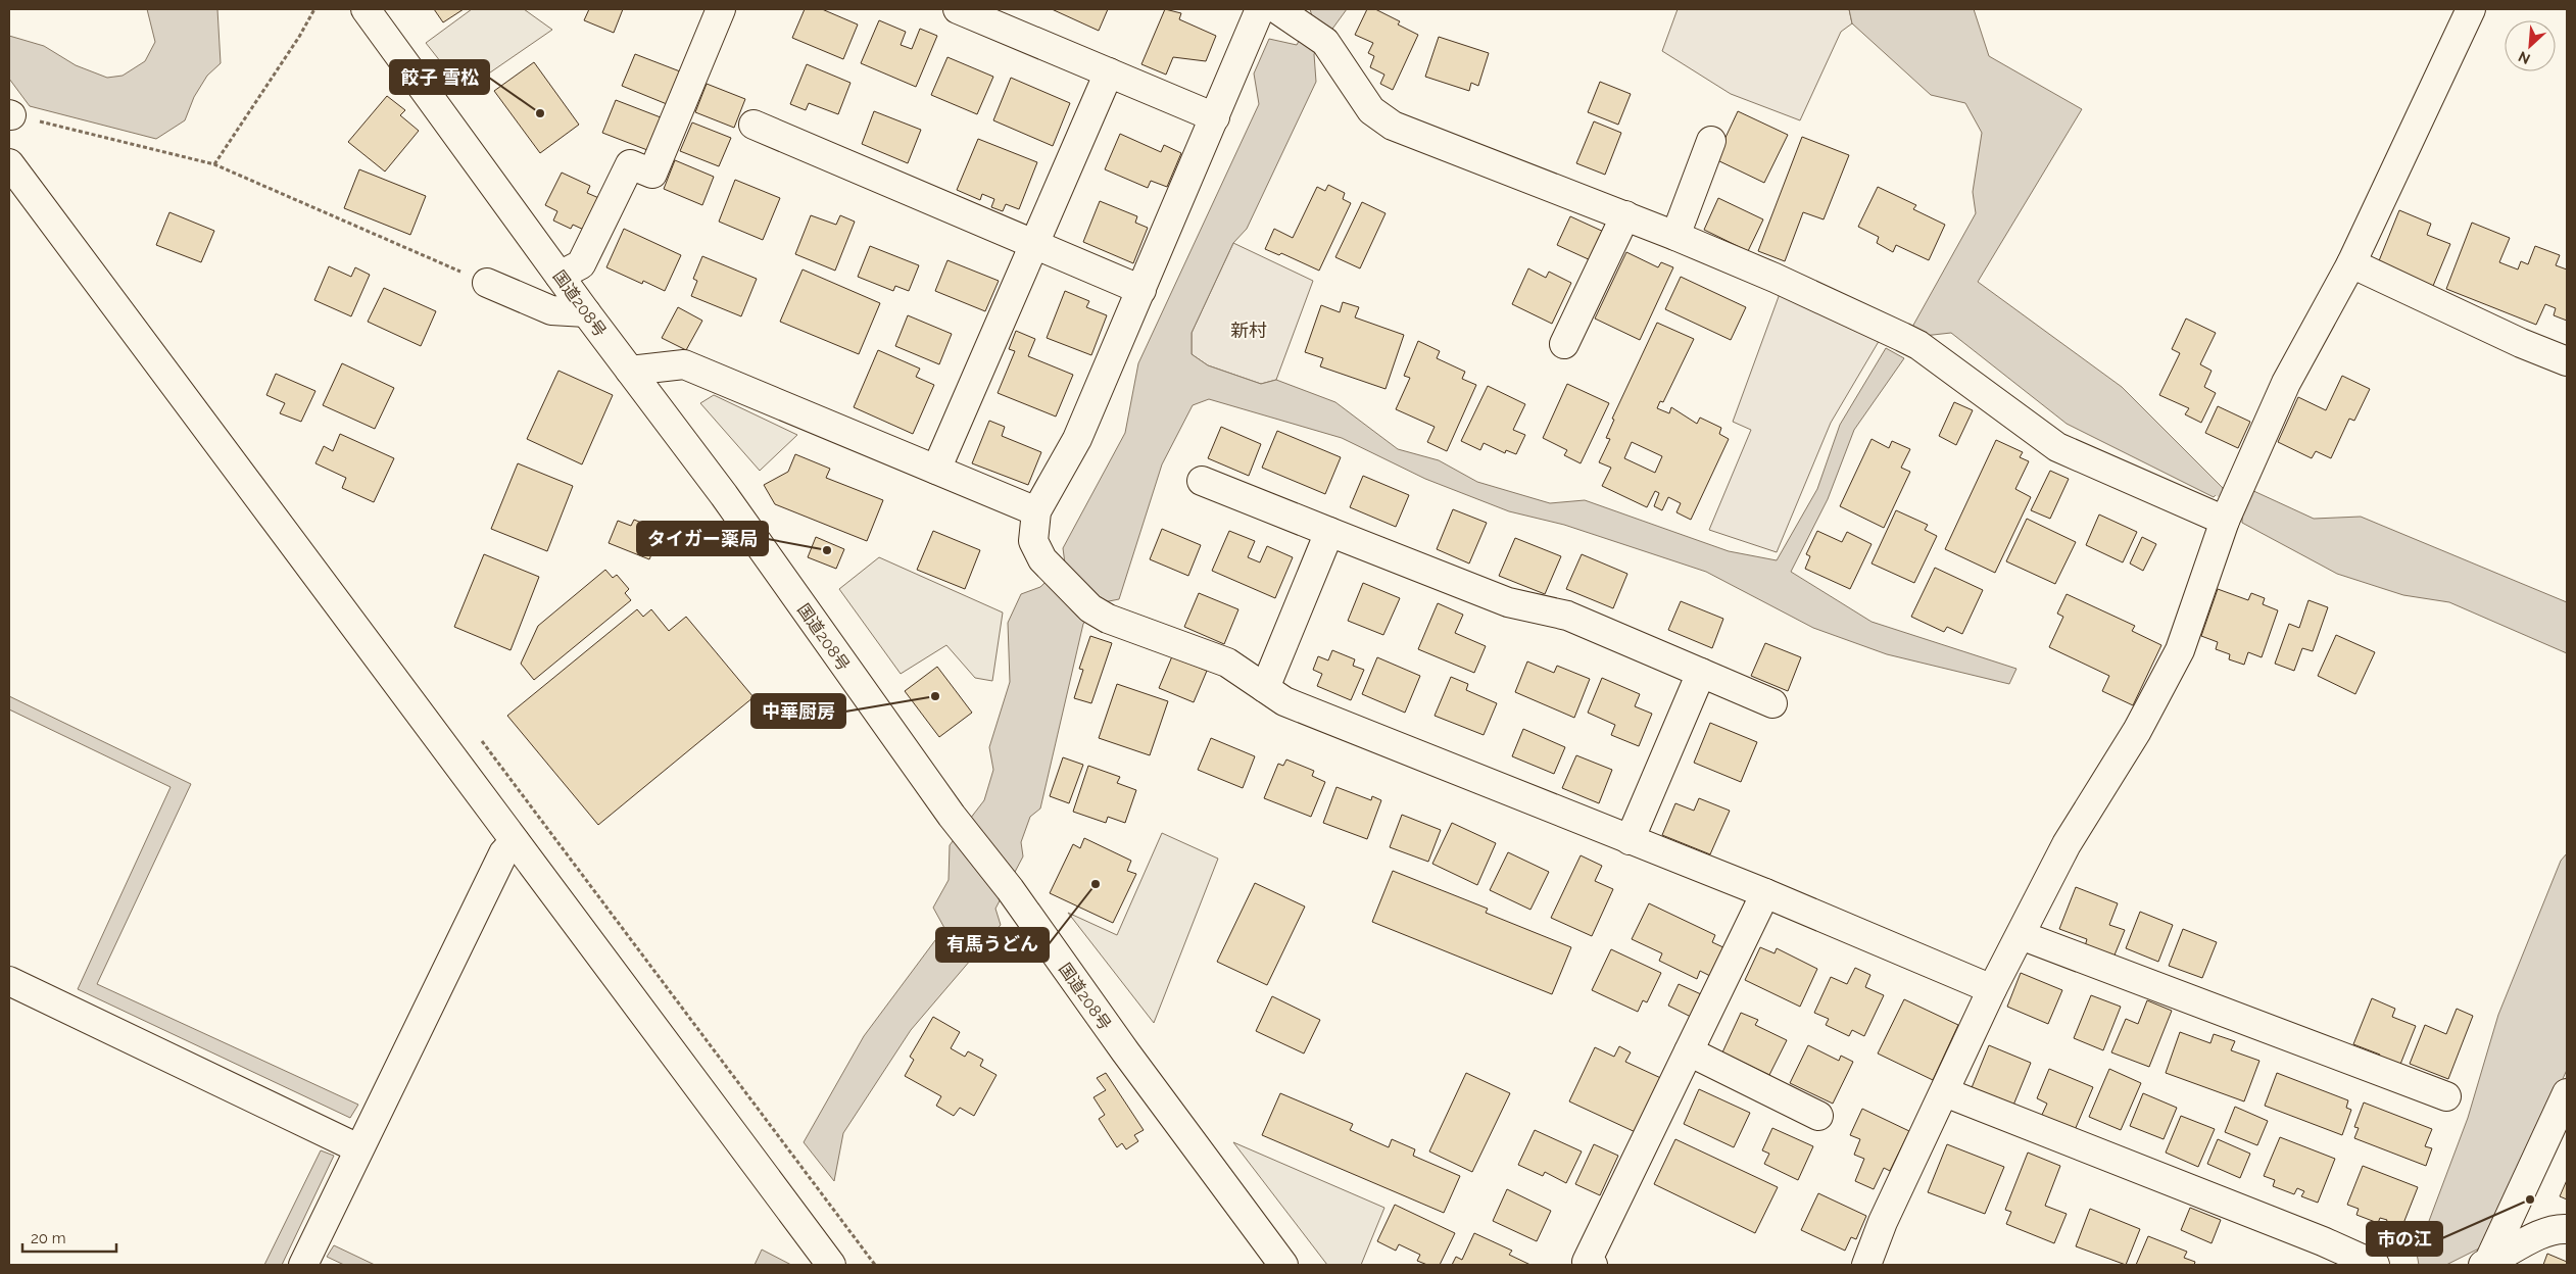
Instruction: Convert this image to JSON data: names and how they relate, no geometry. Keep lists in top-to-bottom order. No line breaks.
{"streets":{"main road":["国道208号"]},"districts":["新村"],"places":["餃子 雪松","タイガー薬局","中華厨房","有馬うどん","市の江"],"scale_bar":"20 m","north":"bottom left"}
